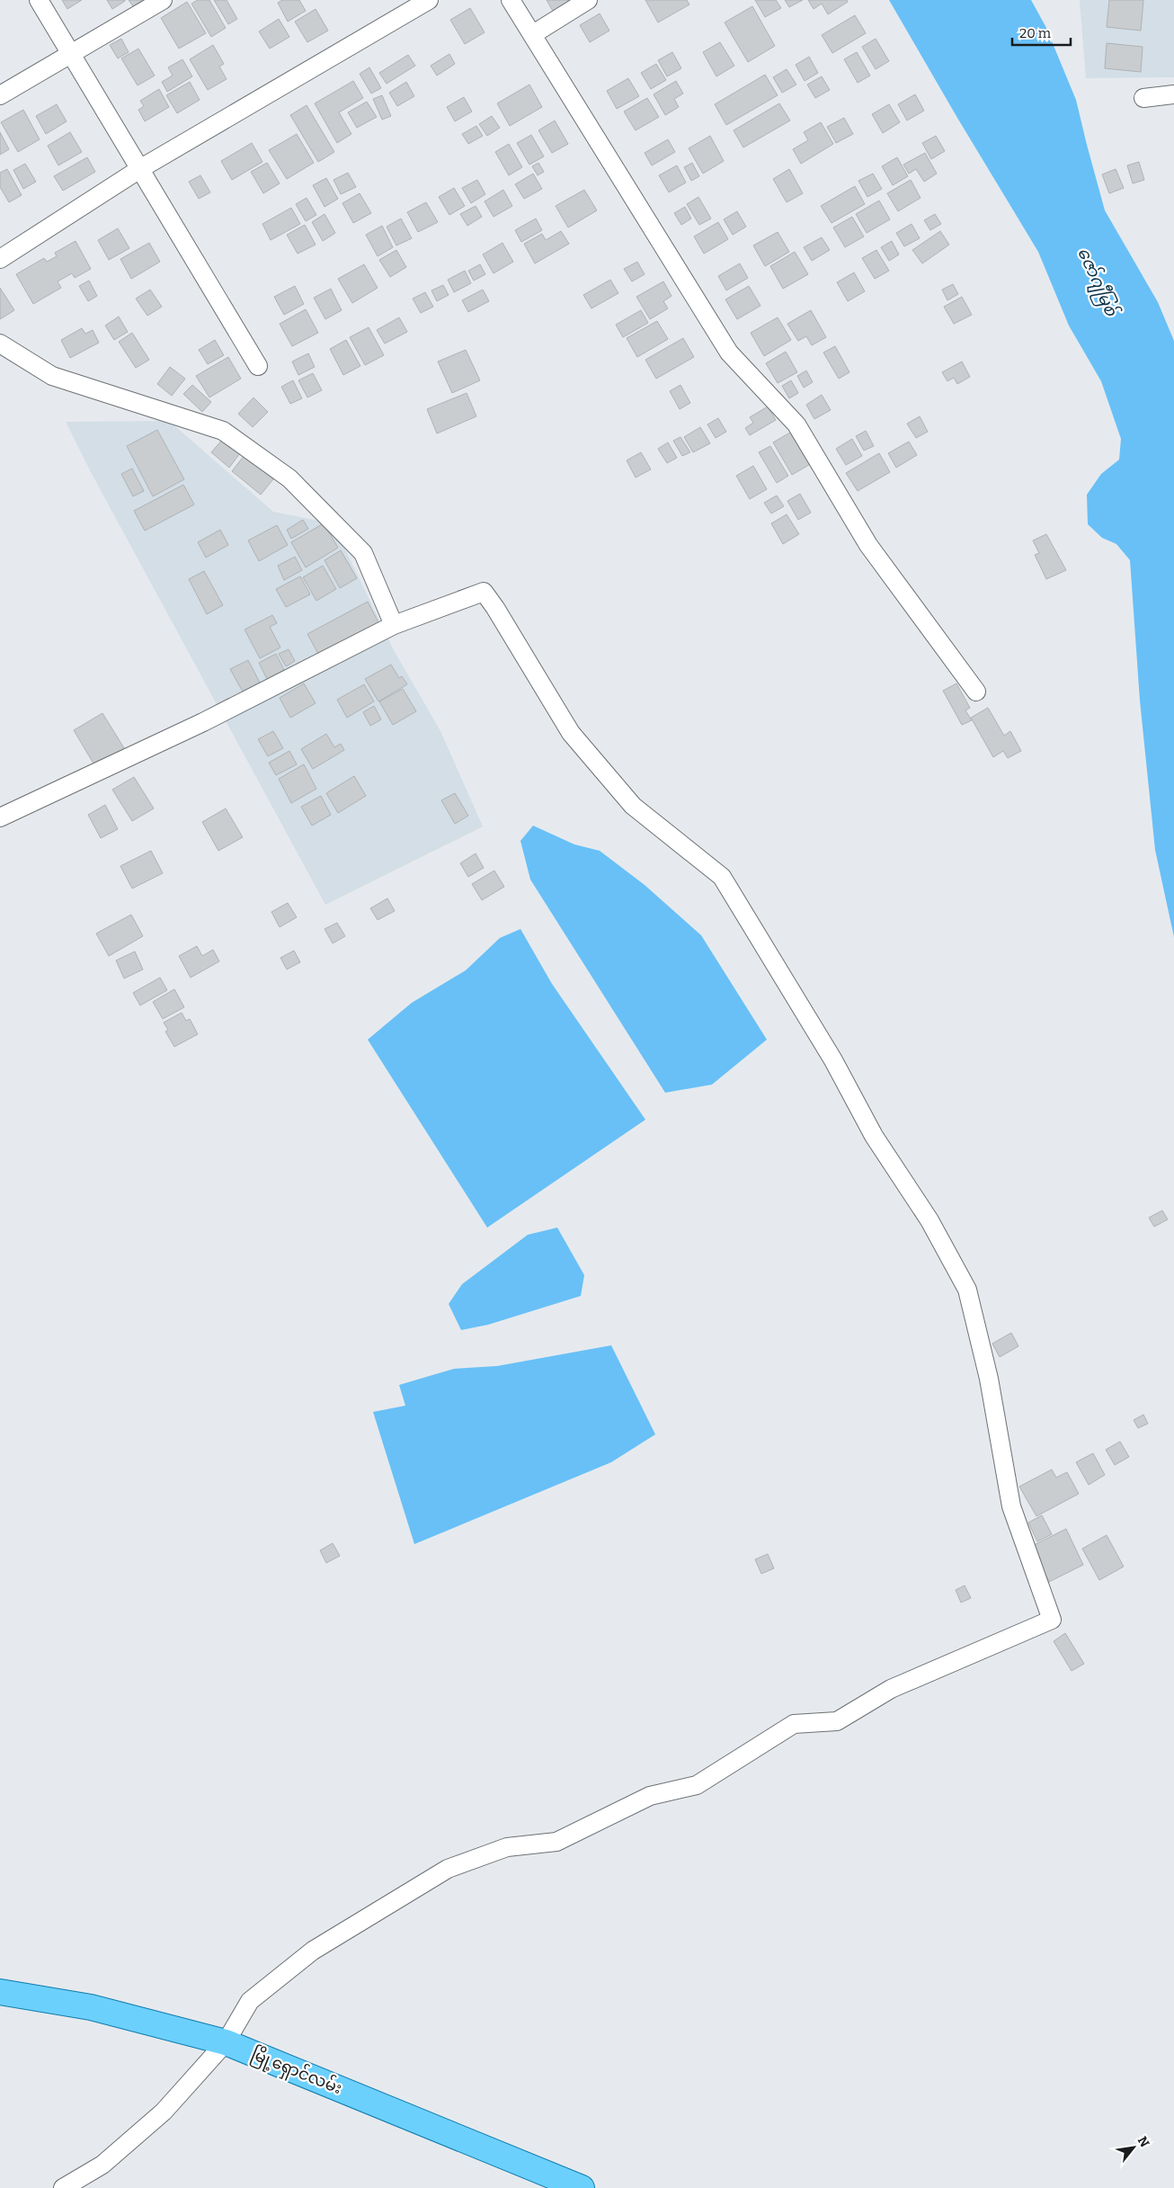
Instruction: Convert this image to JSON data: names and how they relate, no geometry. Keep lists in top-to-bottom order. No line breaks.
{"streets":{"main road":["မြို့ရှောင်လမ်း"]},"water":["ဇော်ဂျီမြစ်"],"scale_bar":"20 m","north":"top right"}
